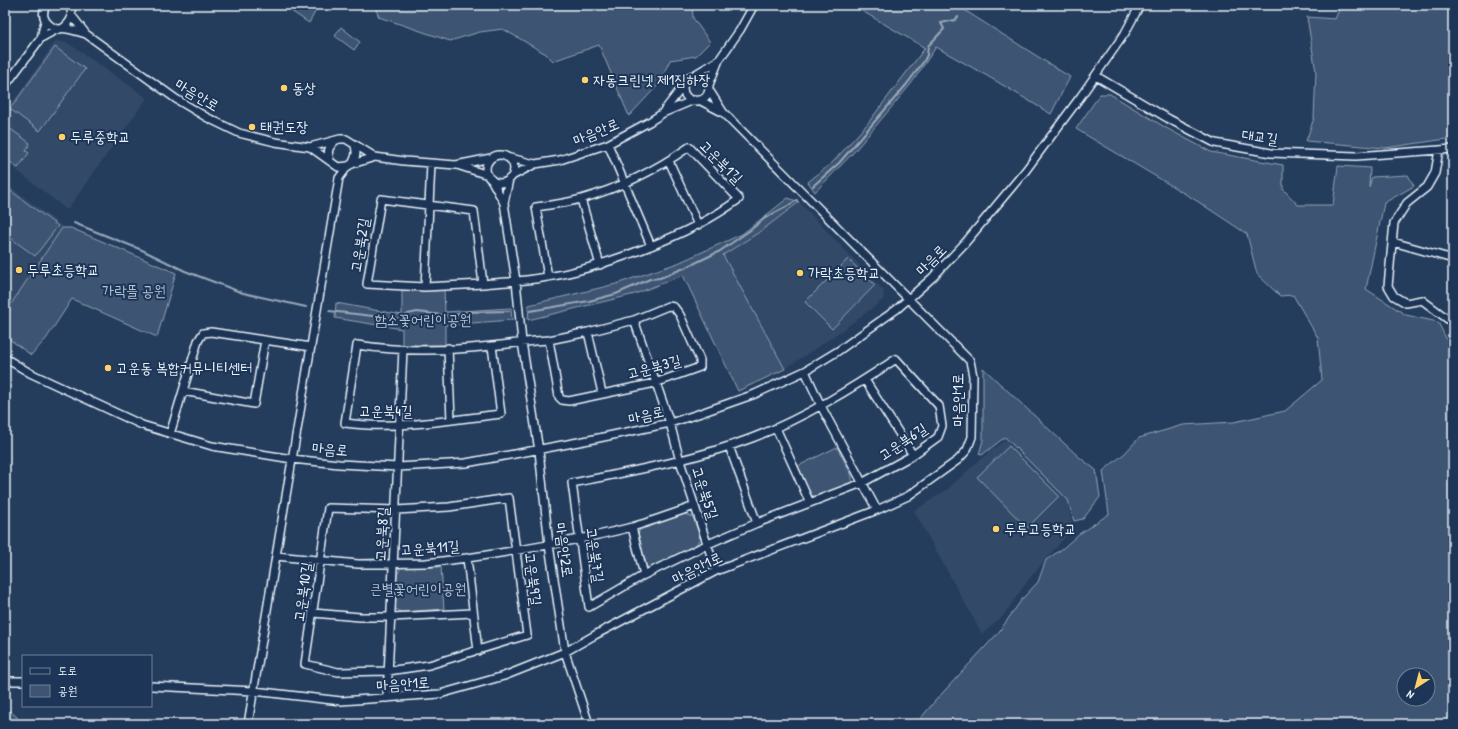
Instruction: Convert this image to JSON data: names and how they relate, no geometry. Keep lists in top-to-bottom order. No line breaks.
{"streets":{"street":["마음안로","대교길","고운북1길","고운북2길","마음로","고운북3길","마음안1로","고운북4길","고운북6길","고운북5길","고운북8길","고운북11길","마음안2로","고운북7길","고운북9길","고운북10길"]},"crossings":[["대교길","마음로"],["고운북1길","고운북2길"],["고운북1길","마음안2로"],["고운북2길","마음안2로"],["마음로","마음안1로"],["마음로","고운북5길"],["마음로","고운북8길"],["마음로","마음안2로"],["고운북3길","고운북4길"],["고운북3길","고운북5길"],["마음안1로","고운북5길"],["마음안1로","고운북8길"],["마음안1로","마음안2로"],["고운북4길","고운북8길"],["고운북4길","마음안2로"],["고운북6길","고운북5길"],["고운북6길","고운북7길"],["고운북5길","고운북7길"],["고운북8길","고운북11길"],["고운북8길","고운북9길"],["고운북8길","고운북10길"],["고운북11길","고운북9길"],["고운북11길","고운북10길"],["고운북9길","고운북10길"]],"parks":["가락뜰 공원","함소꽃어린이공원","큰별꽃어린이공원"],"places":["자동크린넷 제1집하장","동상","태권도장","두루중학교","두루초등학교","가락초등학교","고운동 복합커뮤니티센터","두루고등학교"],"legend":["도로","공원"],"north":"bottom left"}
